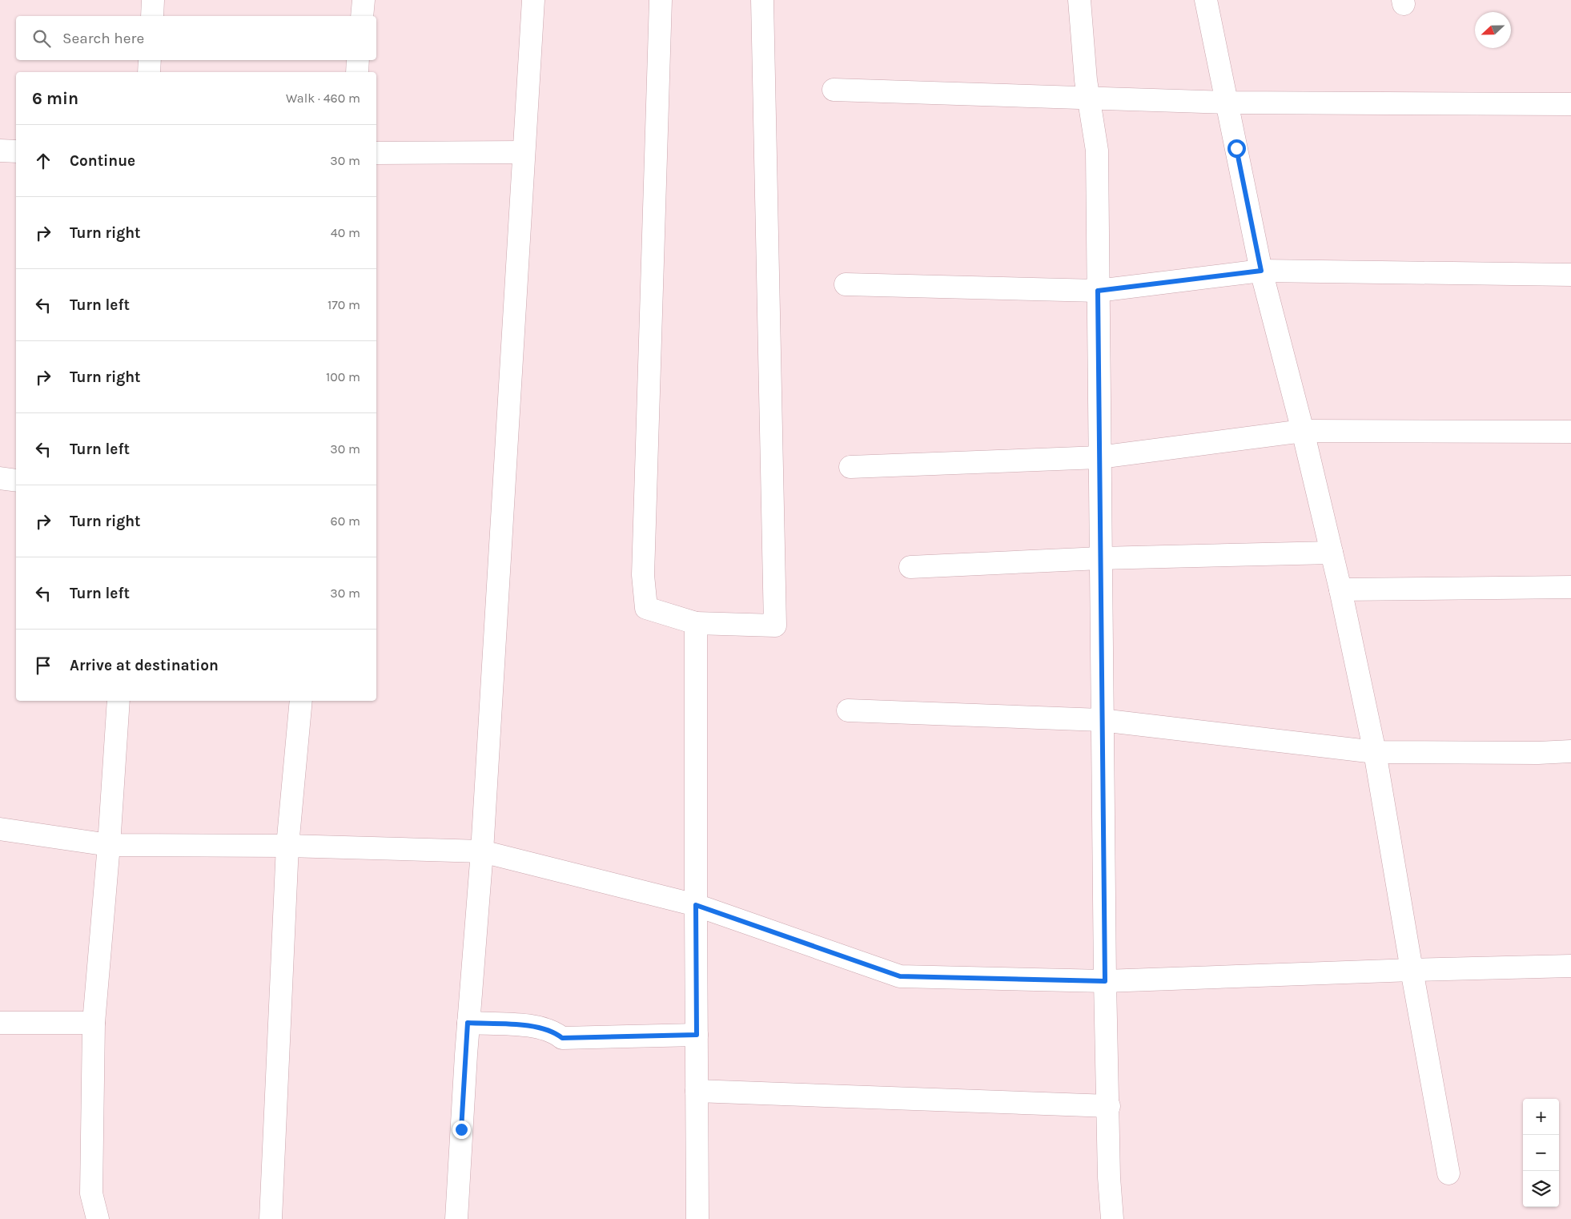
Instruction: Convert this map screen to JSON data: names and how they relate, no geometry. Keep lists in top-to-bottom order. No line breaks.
{"north":"left","page":{"search":"Search here","heading":["6 min","Walk · 460 m"],"list":[["Continue","30 m"],["Turn right","40 m"],["Turn left","170 m"],["Turn right","100 m"],["Turn left","30 m"],["Turn right","60 m"],["Turn left","30 m"],"Arrive at destination"],"map_buttons":["+","−"]}}
